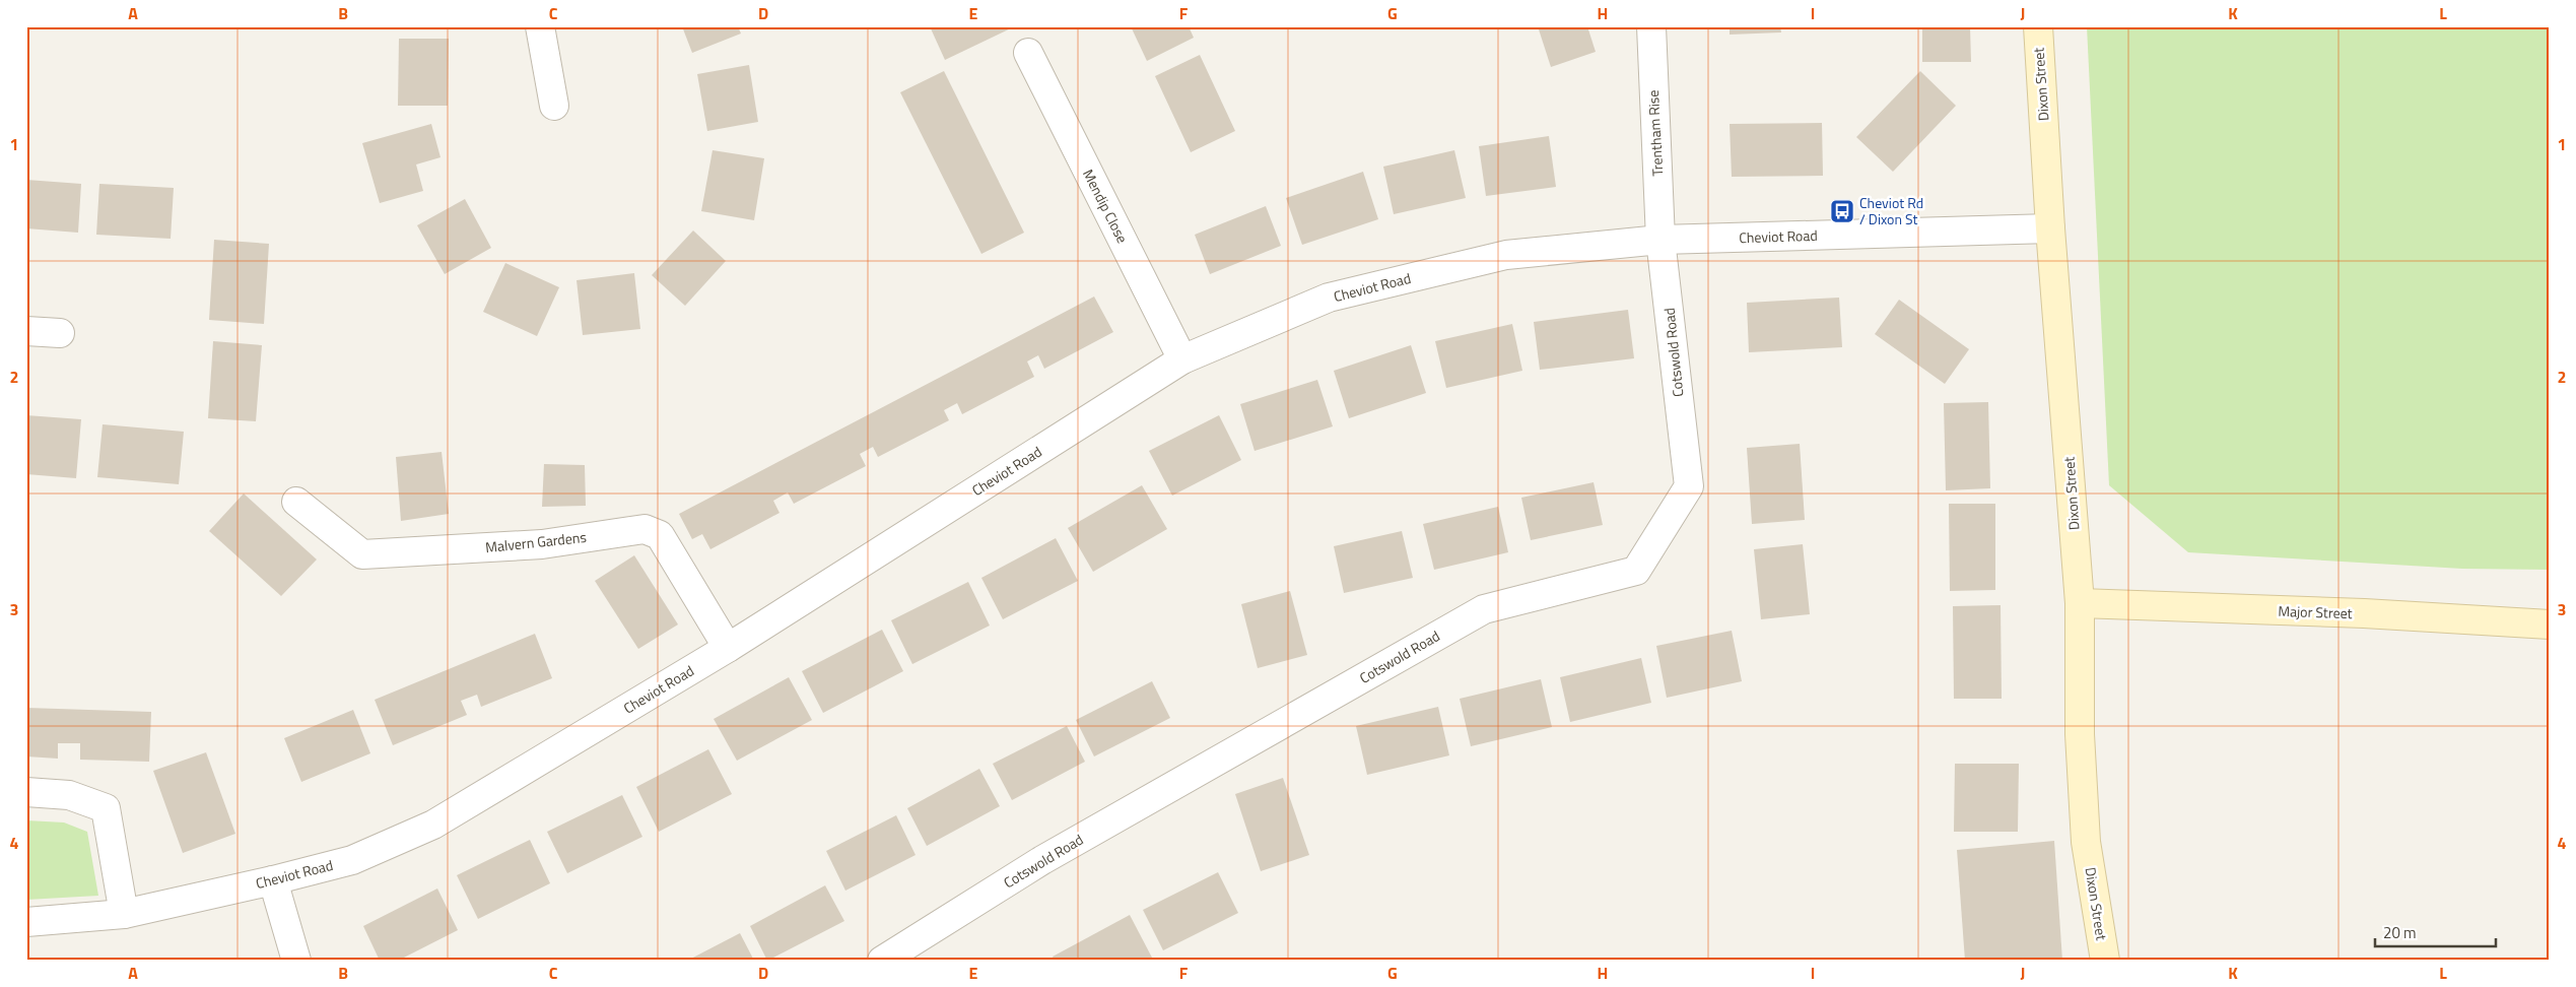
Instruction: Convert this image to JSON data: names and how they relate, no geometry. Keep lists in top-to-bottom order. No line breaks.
{"streets":{"street":["Dixon Street","Trentham Rise","Mendip Close","Cheviot Road","Cotswold Road","Malvern Gardens","Major Street"]},"crossings":[["Dixon Street","Cheviot Road"],["Dixon Street","Major Street"],["Trentham Rise","Cheviot Road"],["Trentham Rise","Cotswold Road"],["Mendip Close","Cheviot Road"],["Cheviot Road","Cotswold Road"],["Cheviot Road","Malvern Gardens"]],"places":{"bus stop":["Cheviot Rd / Dixon St"]},"scale_bar":"20 m","grid":{"columns":["A","B","C","D","E","F","G","H","I","J","K","L"],"rows":["1","2","3","4"]}}
